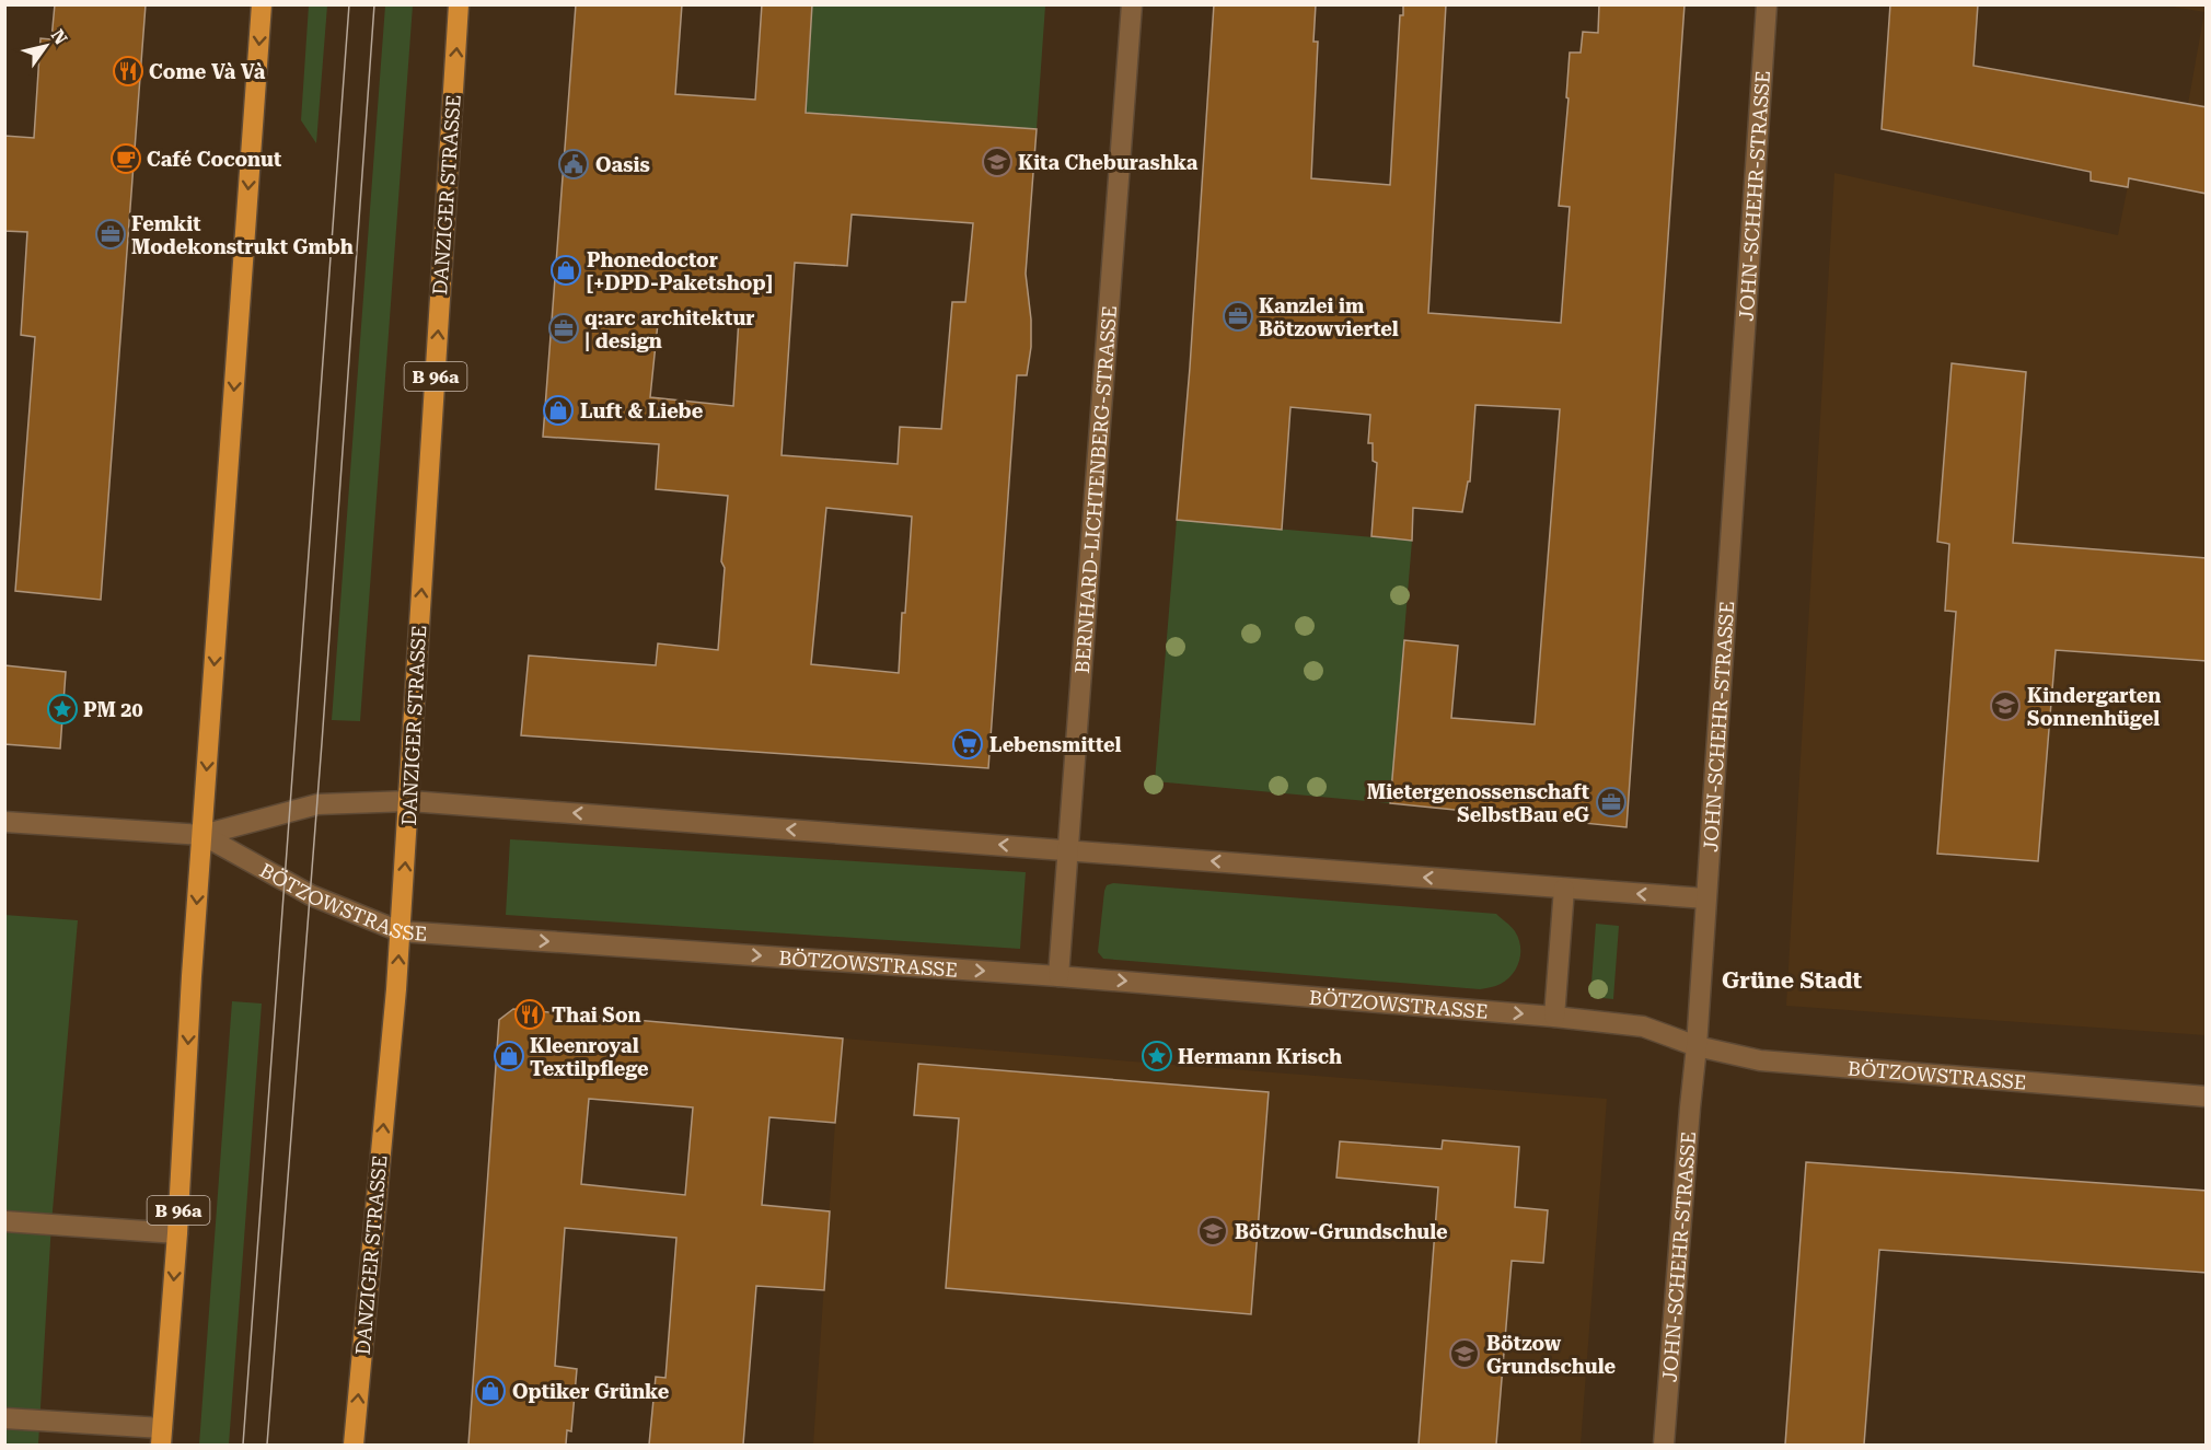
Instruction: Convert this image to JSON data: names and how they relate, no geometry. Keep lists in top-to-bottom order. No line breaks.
{"streets":{"main road":["DANZIGER STRASSE","B 96a"],"street":["JOHN-SCHEHR-STRASSE","BERNHARD-LICHTENBERG-STRASSE","BÖTZOWSTRASSE"]},"crossings":[["DANZIGER STRASSE","BÖTZOWSTRASSE"],["JOHN-SCHEHR-STRASSE","BÖTZOWSTRASSE"],["B 96a","BÖTZOWSTRASSE"],["BERNHARD-LICHTENBERG-STRASSE","BÖTZOWSTRASSE"]],"one_way":["DANZIGER STRASSE"],"districts":["Grüne Stadt"],"places":{"restaurant":["Come Và Và","Thai Son"],"cafe":["Café Coconut"],"school or university":["Kita Cheburashka","Kindergarten Sonnenhügel","Bötzow-Grundschule","Bötzow Grundschule"],"public building":["Oasis"],"office":["Femkit Modekonstrukt Gmbh","Kanzlei im Bötzowviertel","q:arc architektur | design","Mietergenossenschaft SelbstBau eG"],"shop":["Phonedoctor [+DPD-Paketshop]","Luft & Liebe","Kleenroyal Textilpflege","Optiker Grünke"],"place":["PM 20","Hermann Krisch"],"supermarket":["Lebensmittel"]},"north":"top right"}
